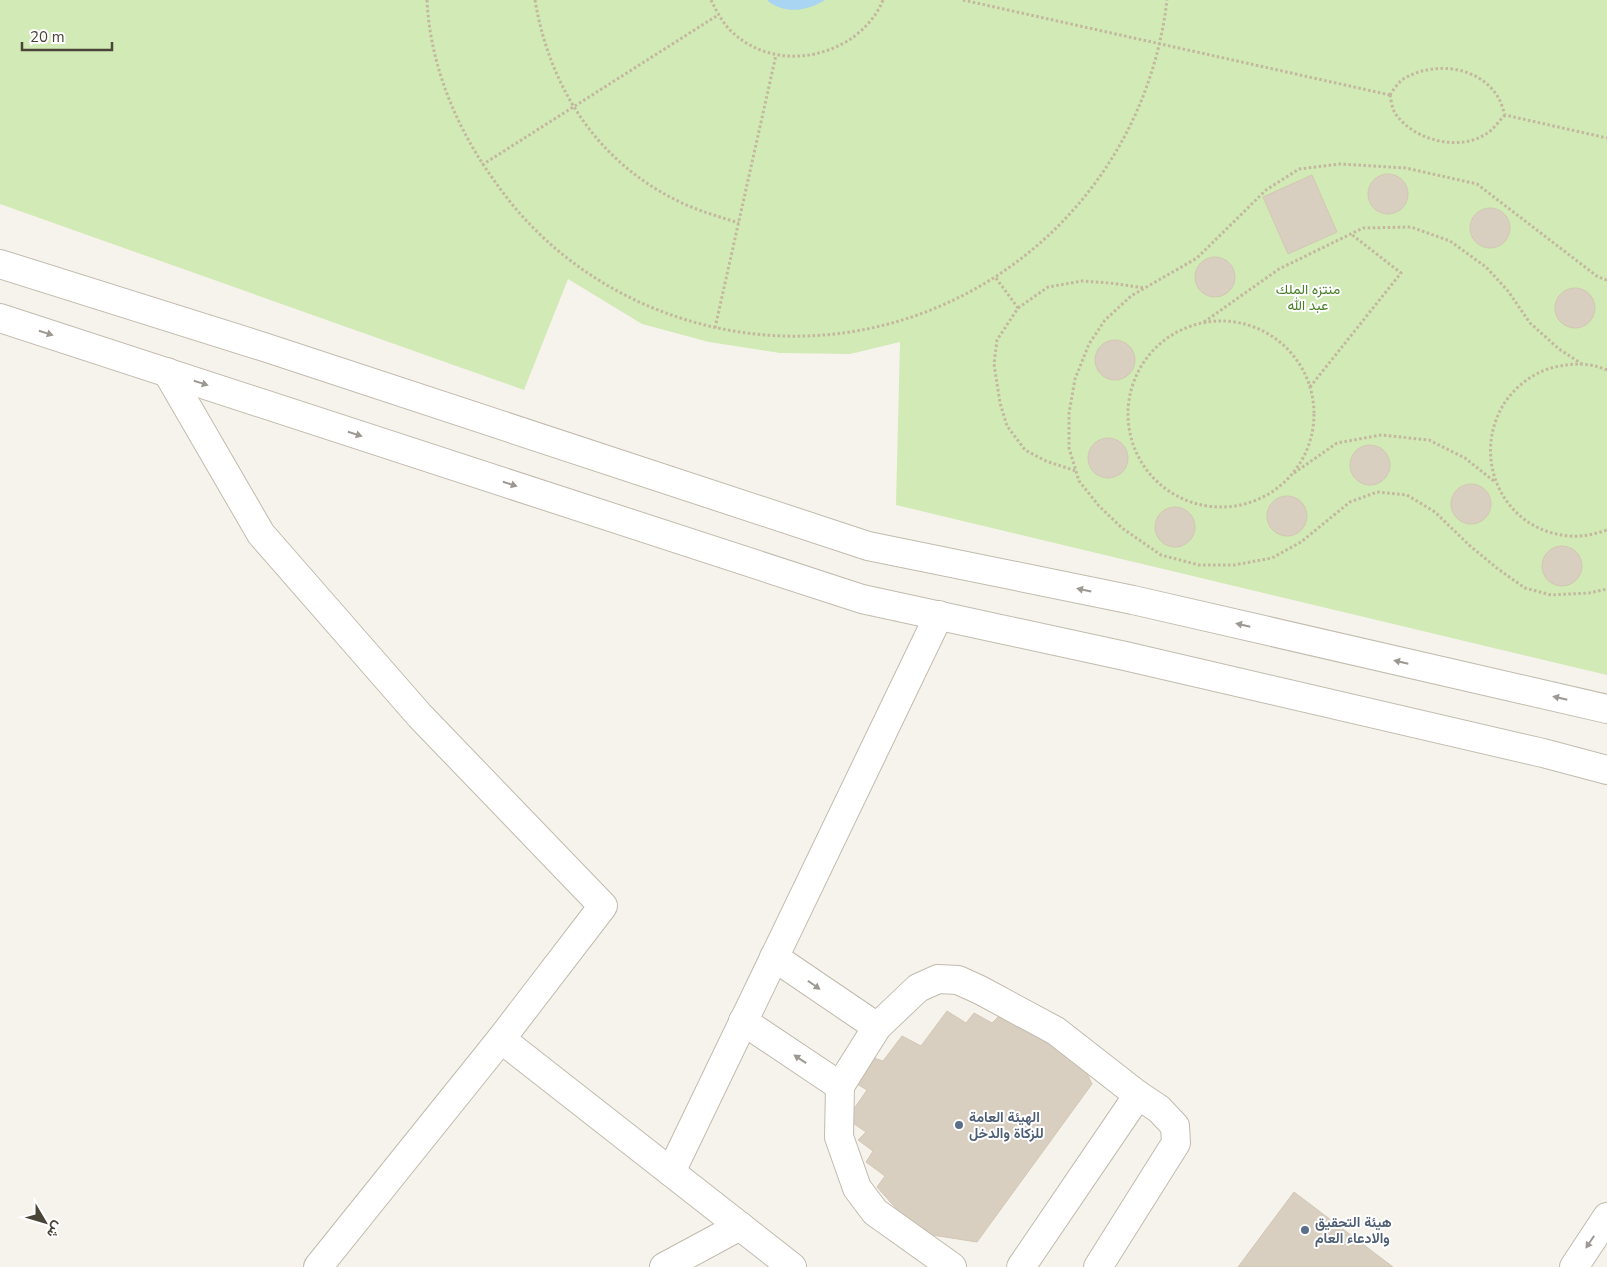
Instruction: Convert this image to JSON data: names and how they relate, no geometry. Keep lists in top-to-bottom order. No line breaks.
{"parks":["منتزه الملك عبد الله"],"places":["الهيئة العامة للزكاة والدخل","هيئة التحقيق والادعاء العام"],"scale_bar":"20 m","north":"bottom right"}
